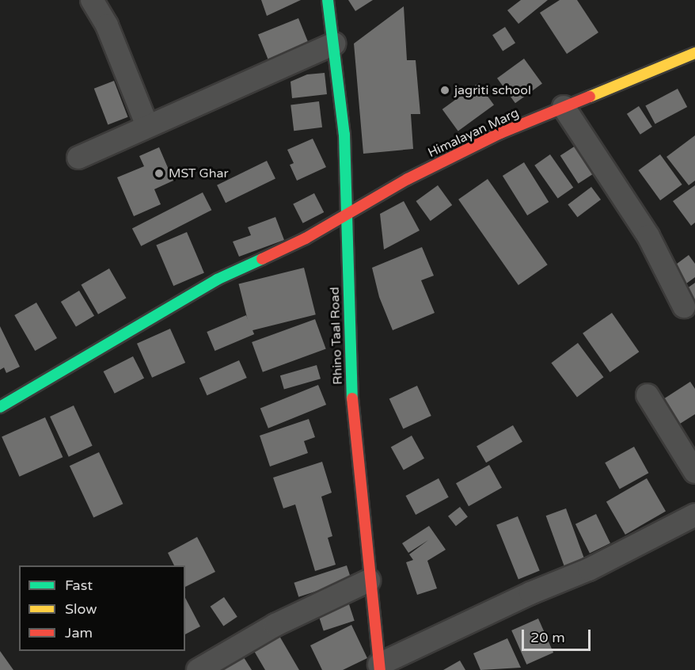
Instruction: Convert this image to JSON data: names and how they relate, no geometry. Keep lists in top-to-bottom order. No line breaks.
{"streets":{"street":["Himalayan Marg","Rhino Taal Road"]},"crossings":[["Himalayan Marg","Rhino Taal Road"]],"places":["jagriti school","MST Ghar"],"legend":["Fast","Slow","Jam"],"scale_bar":"20 m"}
